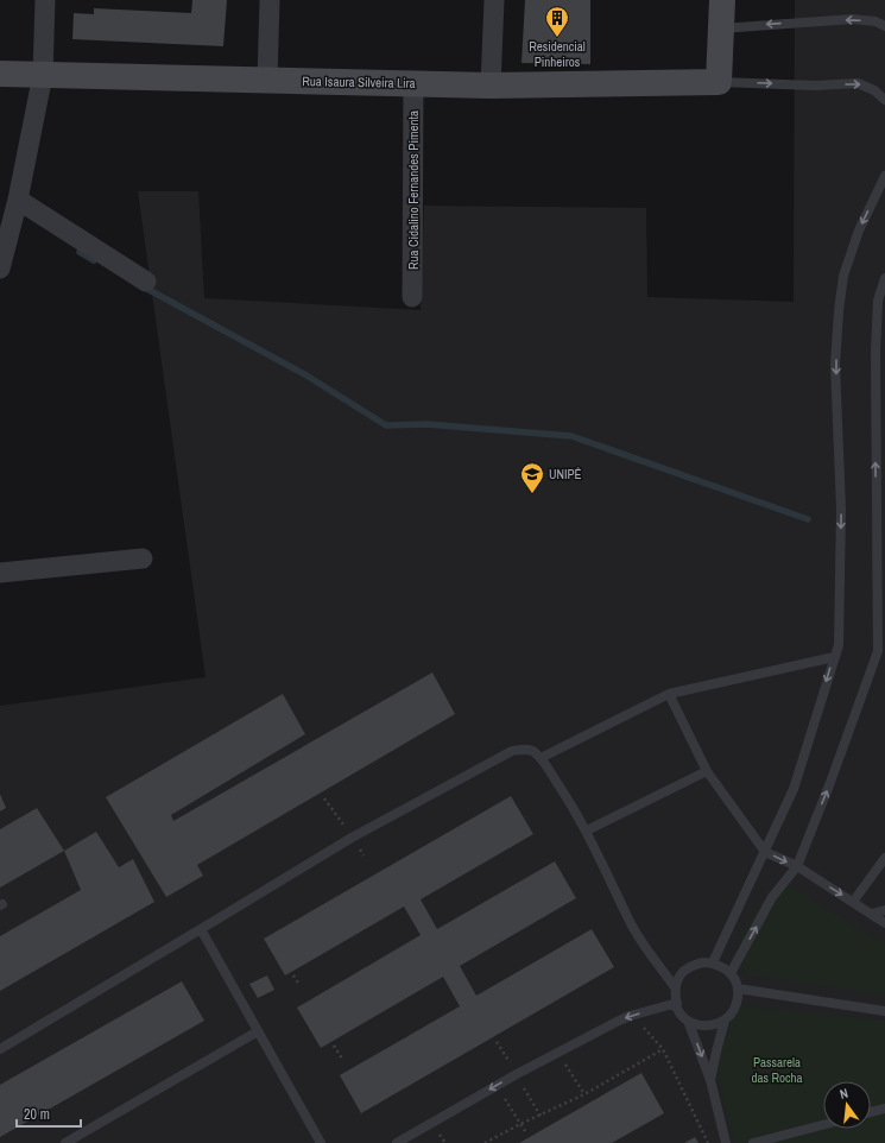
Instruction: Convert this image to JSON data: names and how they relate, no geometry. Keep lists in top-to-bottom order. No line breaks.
{"streets":{"main road":["Rua Isaura Silveira Lira"],"street":["Rua Cidalino Fernandes Pimenta"]},"crossings":[["Rua Isaura Silveira Lira","Rua Cidalino Fernandes Pimenta"]],"parks":["Passarela das Rocha"],"places":{"building":["Residencial Pinheiros"],"school or university":["UNIPÊ"]},"scale_bar":"20 m","north":"top"}
